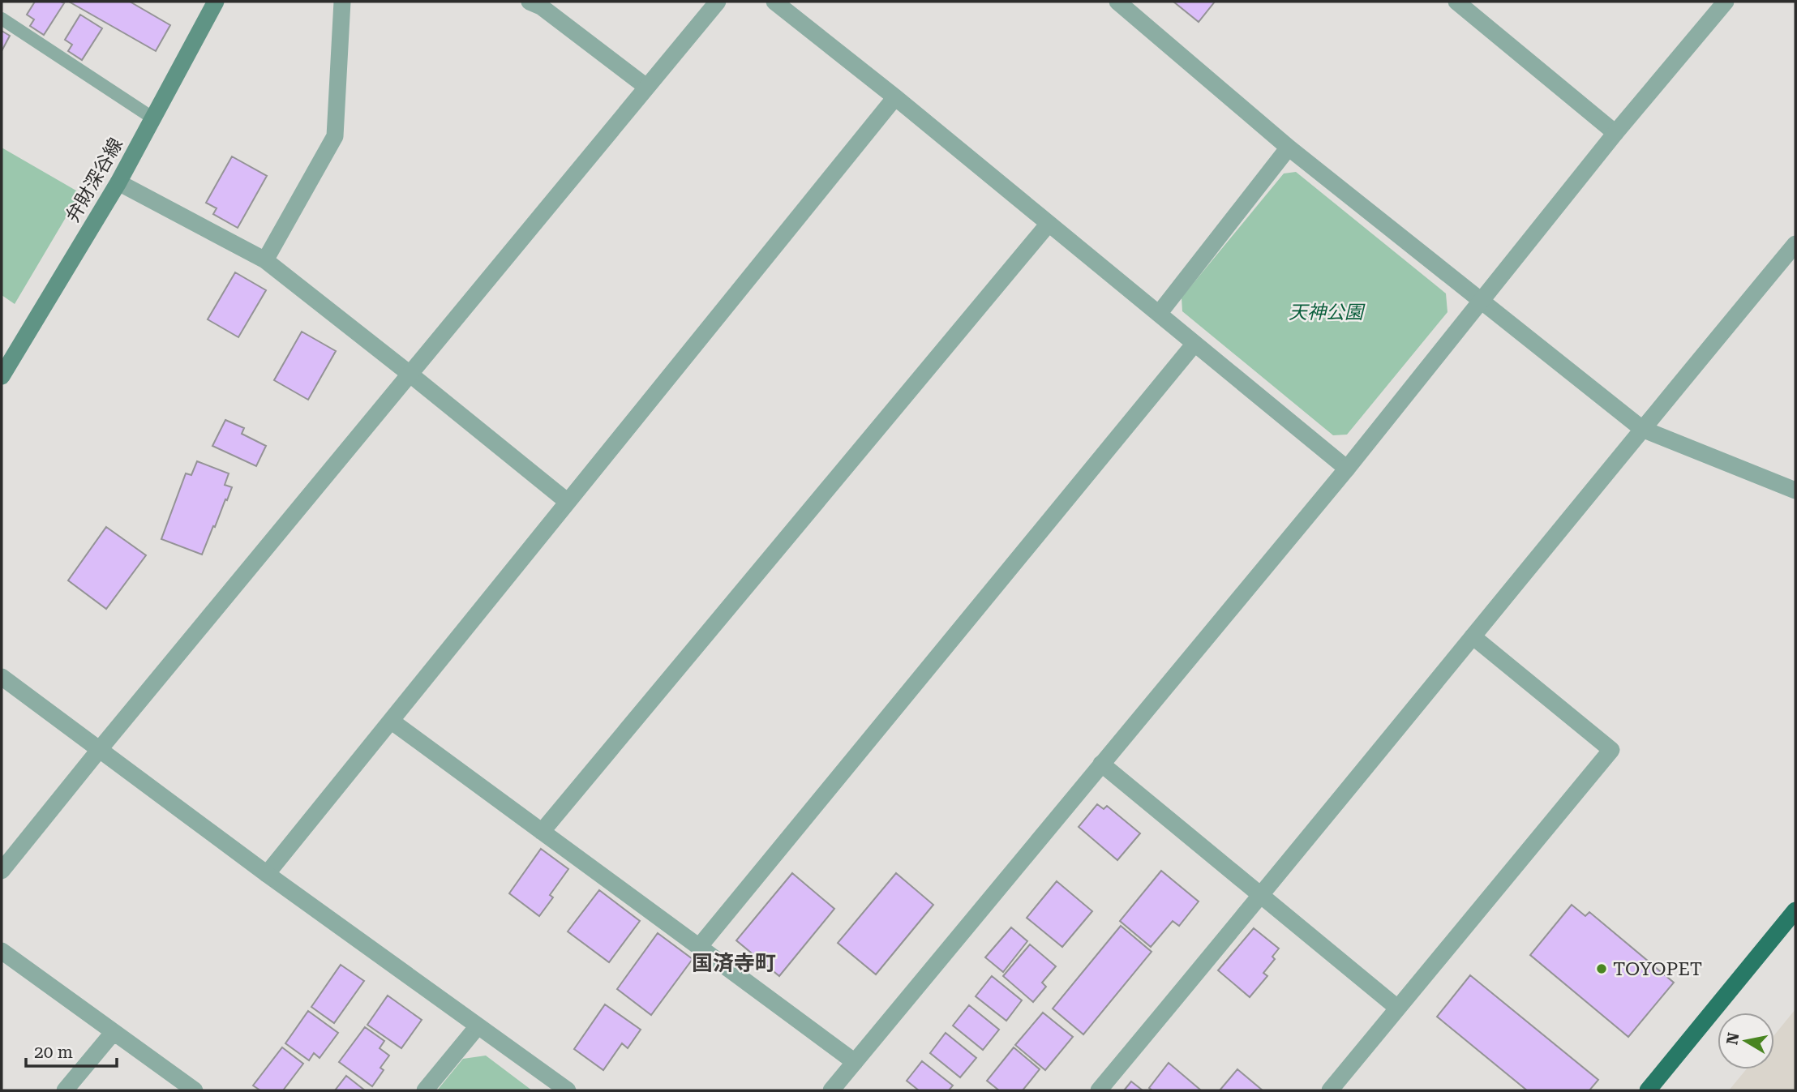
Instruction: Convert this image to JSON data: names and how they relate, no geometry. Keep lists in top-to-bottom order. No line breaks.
{"streets":{"main road":["弁財深谷線"]},"districts":["国済寺町"],"parks":["天神公園"],"places":["TOYOPET"],"scale_bar":"20 m","north":"left"}
